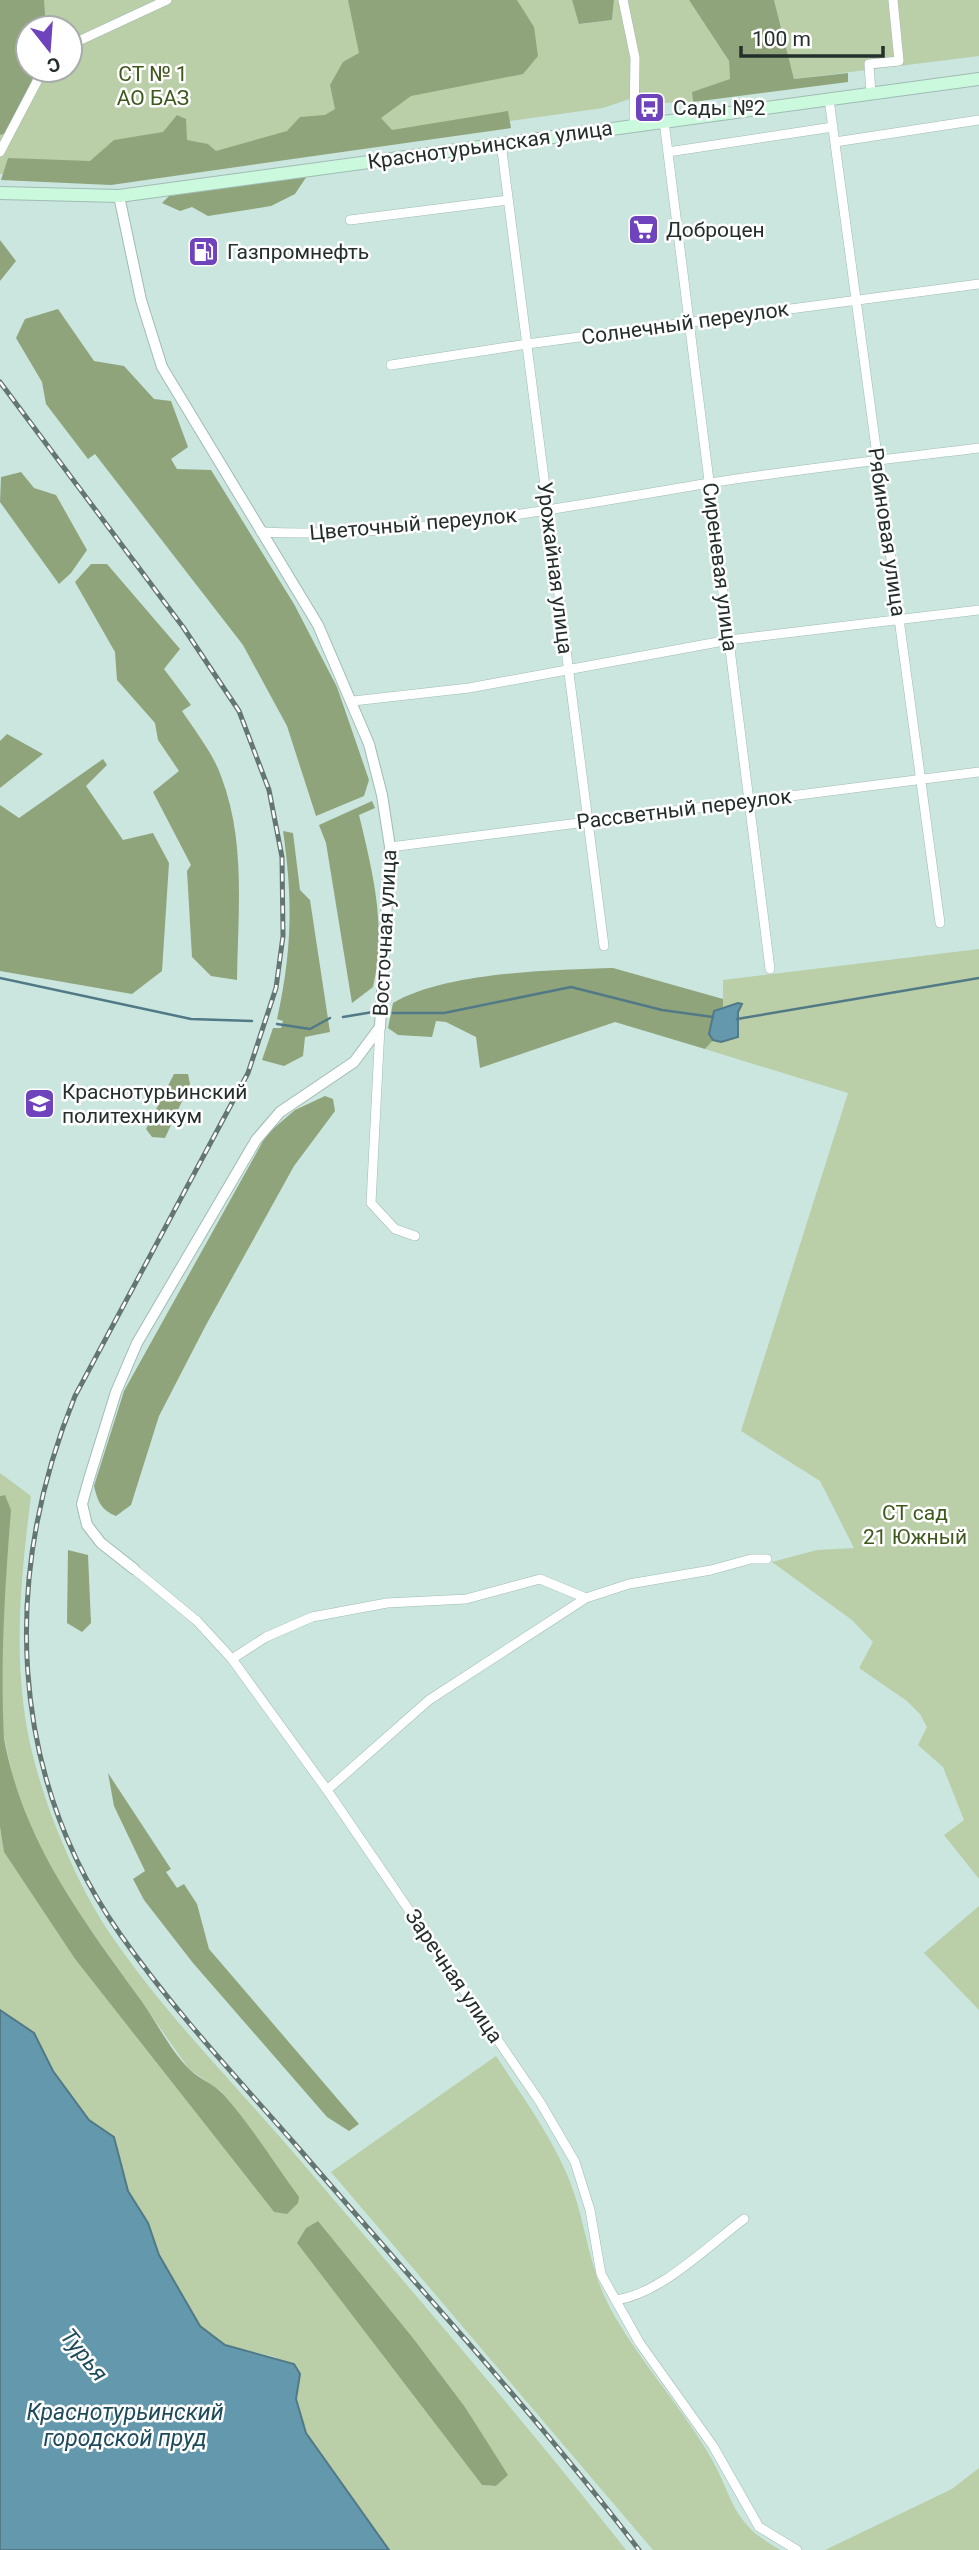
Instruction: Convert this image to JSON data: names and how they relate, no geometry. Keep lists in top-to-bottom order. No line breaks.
{"streets":{"main road":["Краснотурьинская улица"],"street":["Солнечный переулок","Цветочный переулок","Рябиновая улица","Сиреневая улица","Урожайная улица","Рассветный переулок","Восточная улица","Заречная улица"]},"crossings":[["Краснотурьинская улица","Рябиновая улица"],["Краснотурьинская улица","Сиреневая улица"],["Краснотурьинская улица","Урожайная улица"],["Краснотурьинская улица","Восточная улица"],["Солнечный переулок","Рябиновая улица"],["Солнечный переулок","Сиреневая улица"],["Солнечный переулок","Урожайная улица"],["Цветочный переулок","Рябиновая улица"],["Цветочный переулок","Сиреневая улица"],["Цветочный переулок","Урожайная улица"],["Цветочный переулок","Восточная улица"],["Рябиновая улица","Рассветный переулок"],["Сиреневая улица","Рассветный переулок"],["Урожайная улица","Рассветный переулок"],["Рассветный переулок","Восточная улица"],["Восточная улица","Заречная улица"]],"water":["Турья","Краснотурьинский городской пруд"],"parks":["СТ № 1 АО БАЗ","СТ сад 21 Южный"],"places":{"bus stop":["Сады №2"],"supermarket":["Доброцен"],"fuel station":["Газпромнефть"],"school or university":["Краснотурьинский политехникум"]},"scale_bar":"100 m","north":"bottom"}
